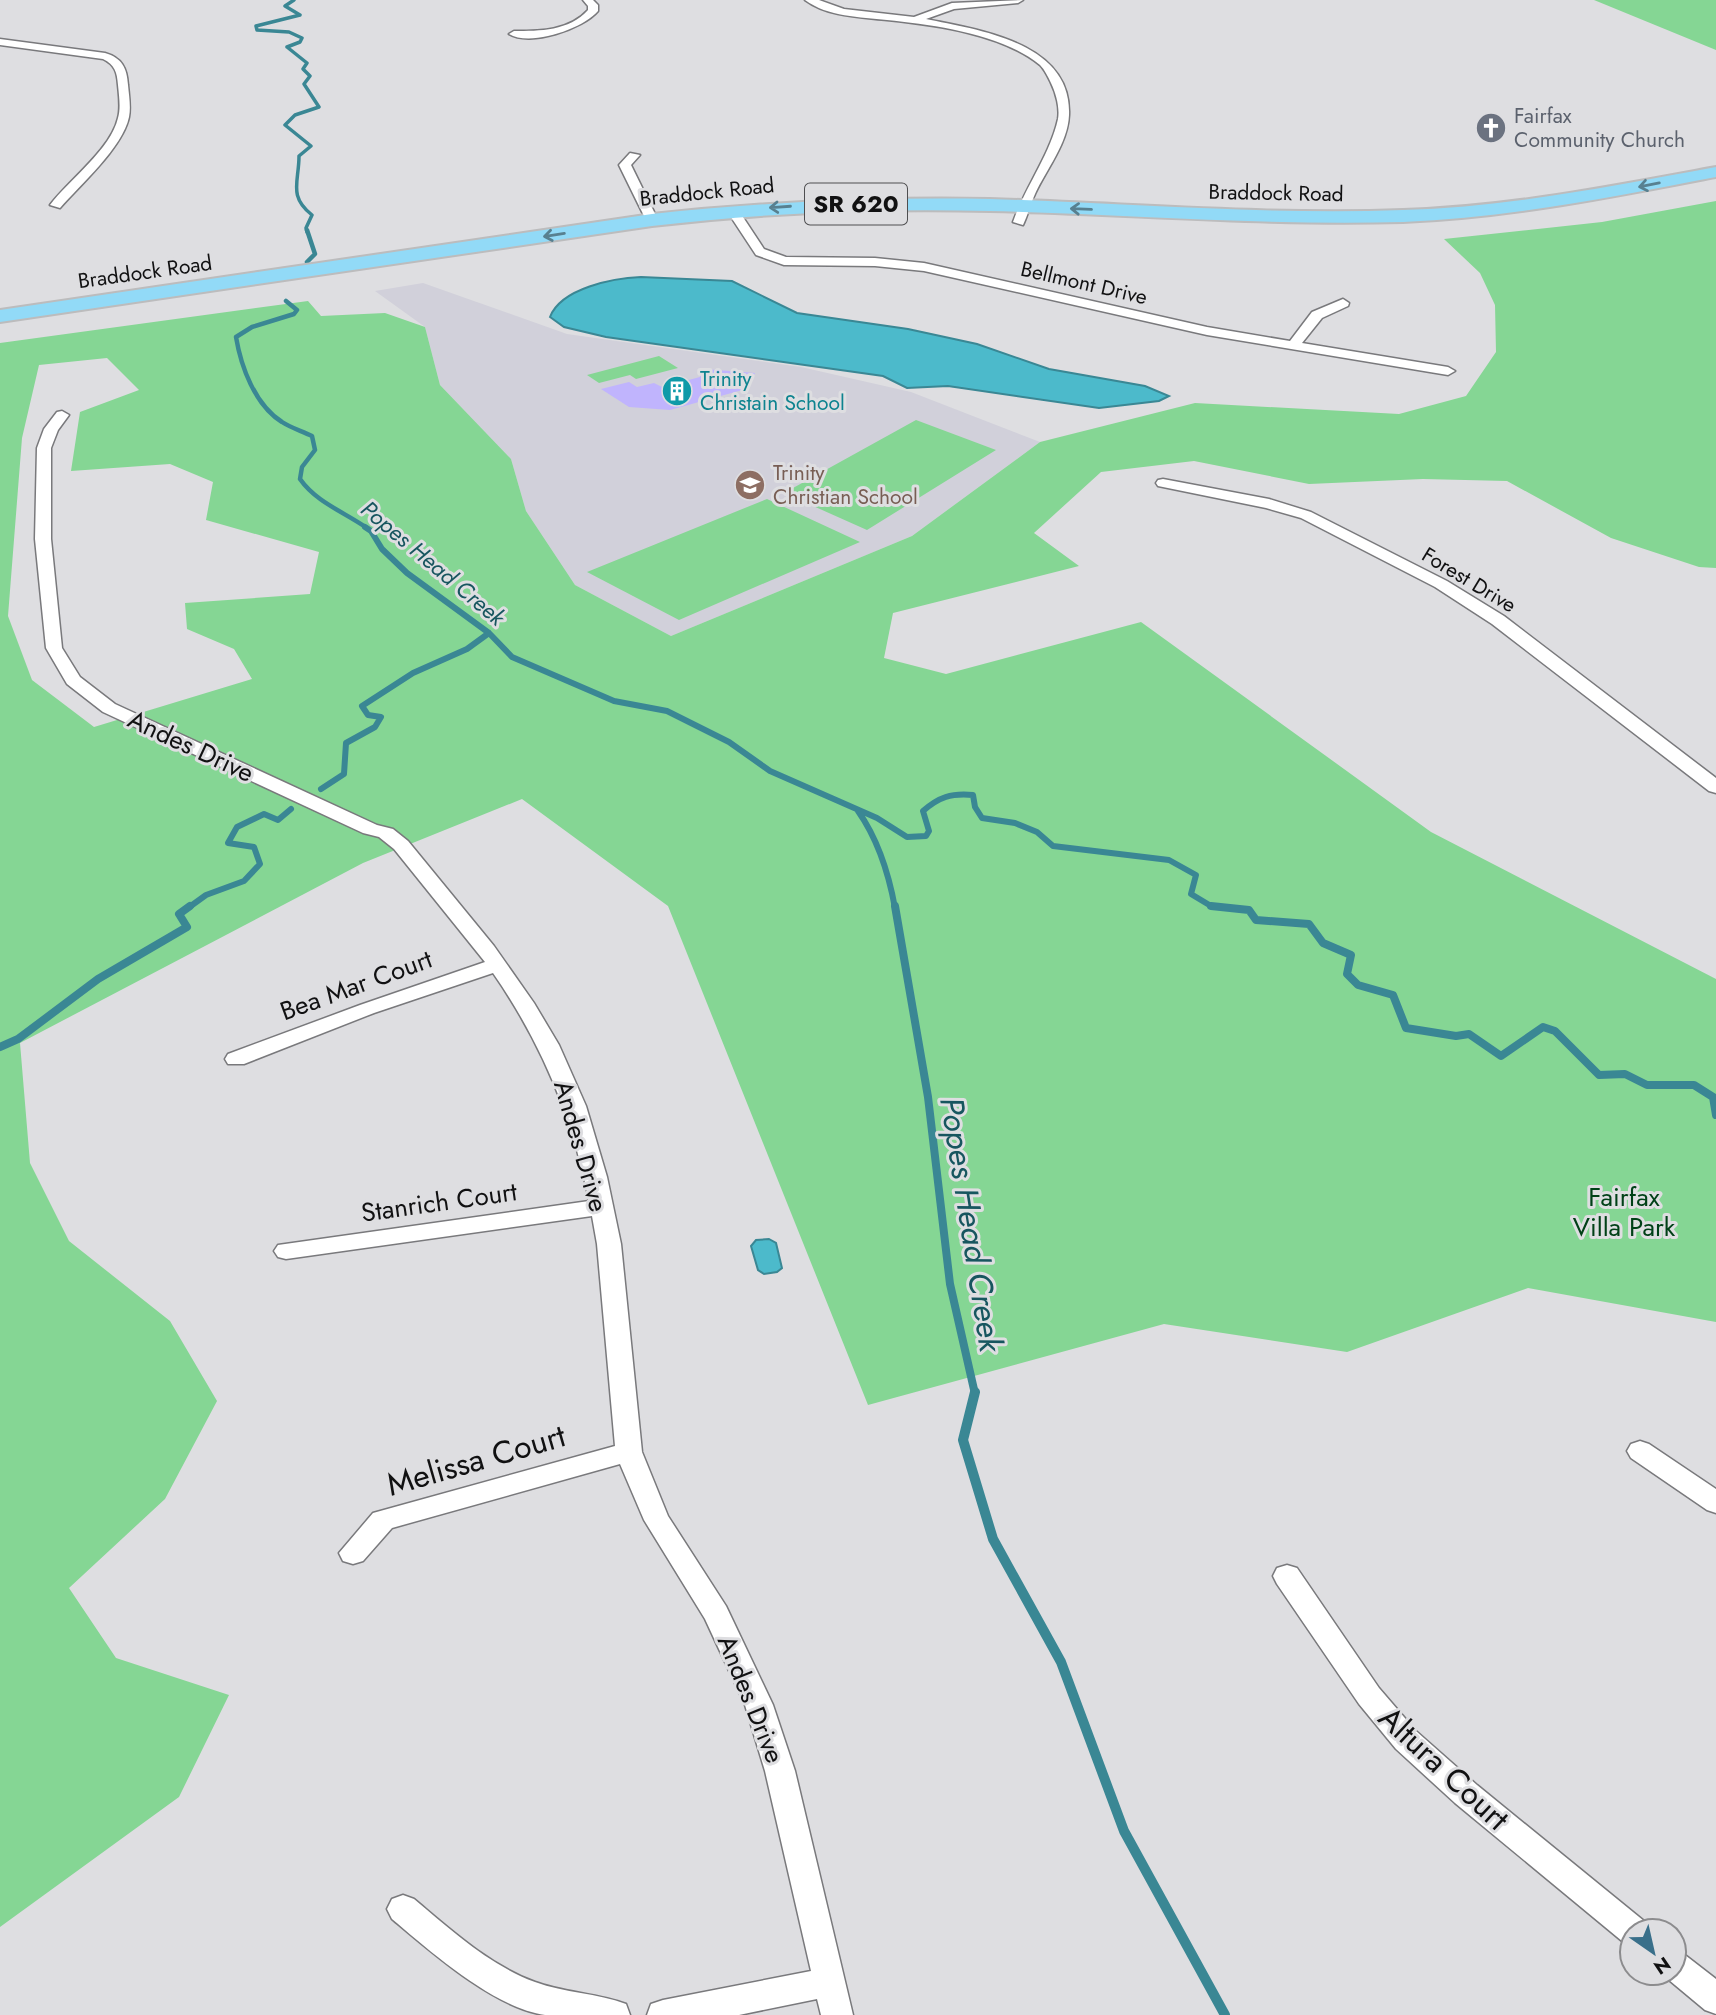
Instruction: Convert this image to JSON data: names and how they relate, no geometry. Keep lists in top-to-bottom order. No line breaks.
{"streets":{"main road":["Braddock Road","SR 620"],"street":["Bellmont Drive","Forest Drive","Andes Drive","Bea Mar Court","Stanrich Court","Melissa Court","Altura Court"]},"crossings":[["Braddock Road","Bellmont Drive"],["Andes Drive","Bea Mar Court"],["Andes Drive","Stanrich Court"],["Andes Drive","Melissa Court"]],"water":["Popes Head Creek"],"parks":["Fairfax Villa Park"],"places":{"church":["Fairfax Community Church"],"building":["Trinity Christain School"],"school or university":["Trinity Christian School"]},"north":"bottom right"}
